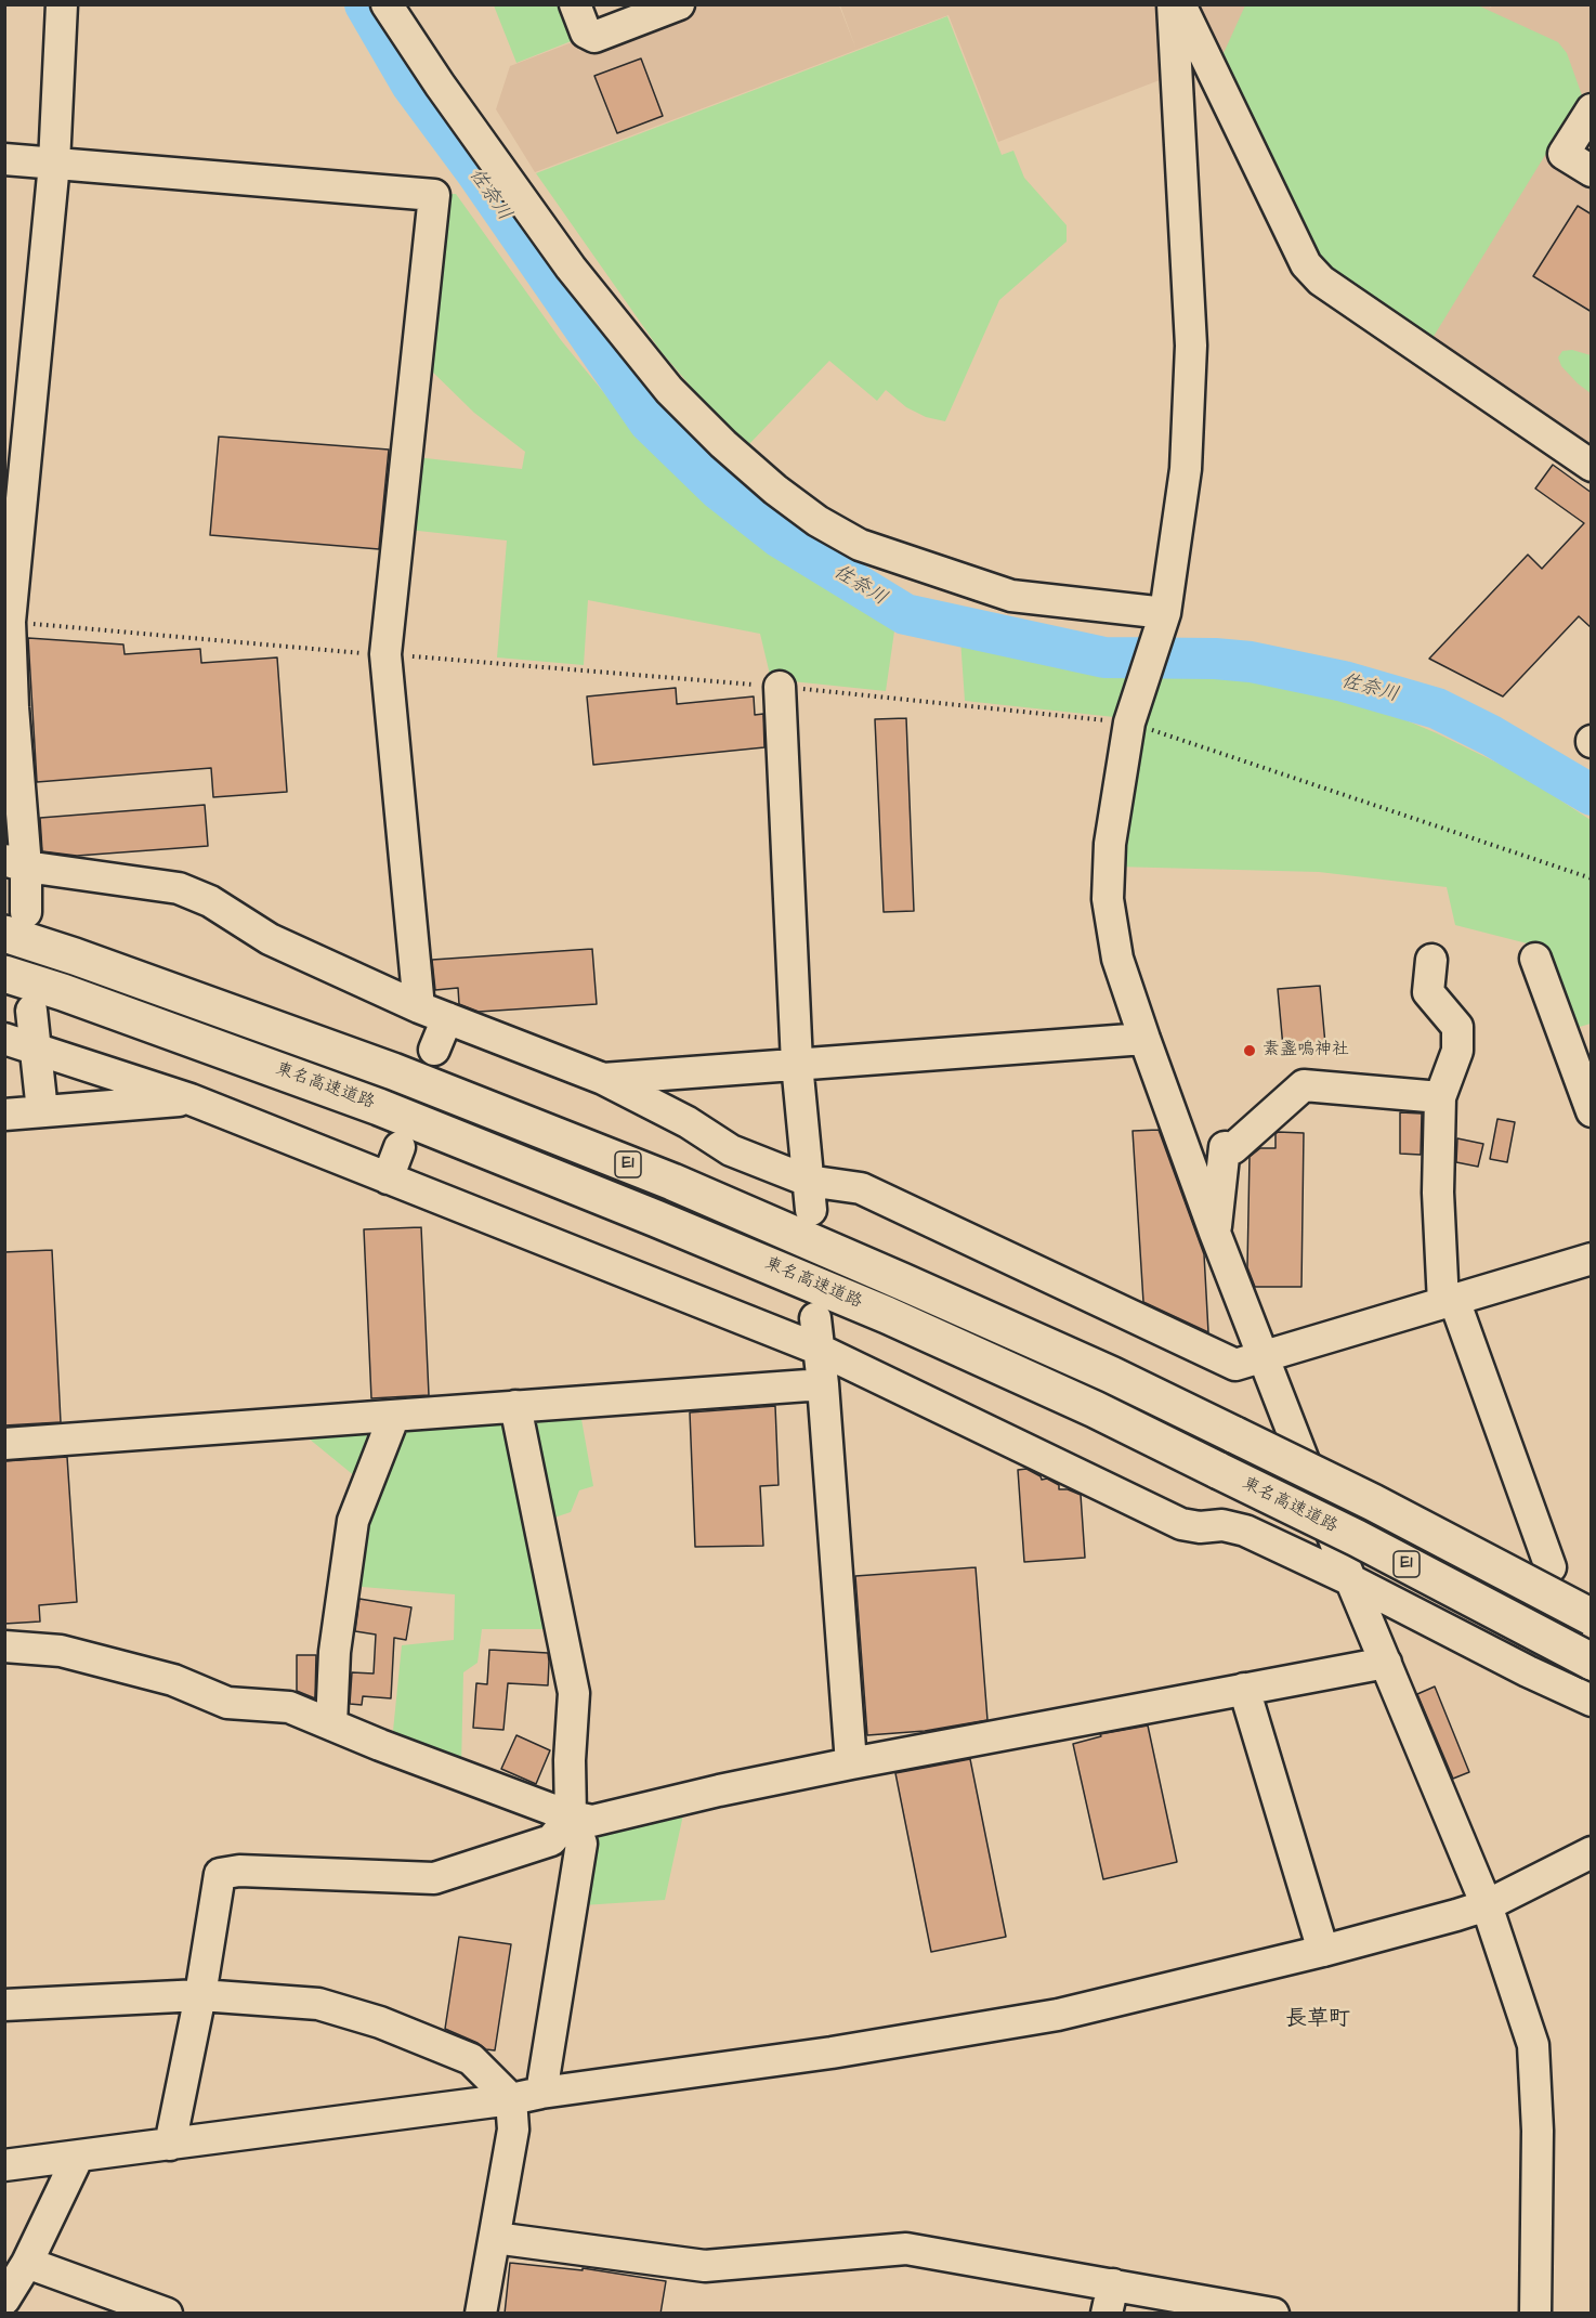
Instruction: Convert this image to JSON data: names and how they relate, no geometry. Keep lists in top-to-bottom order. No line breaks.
{"streets":{"highway":["東名高速道路","E1"]},"districts":["長草町"],"water":["佐奈川"],"places":["素盞鳴神社"]}
